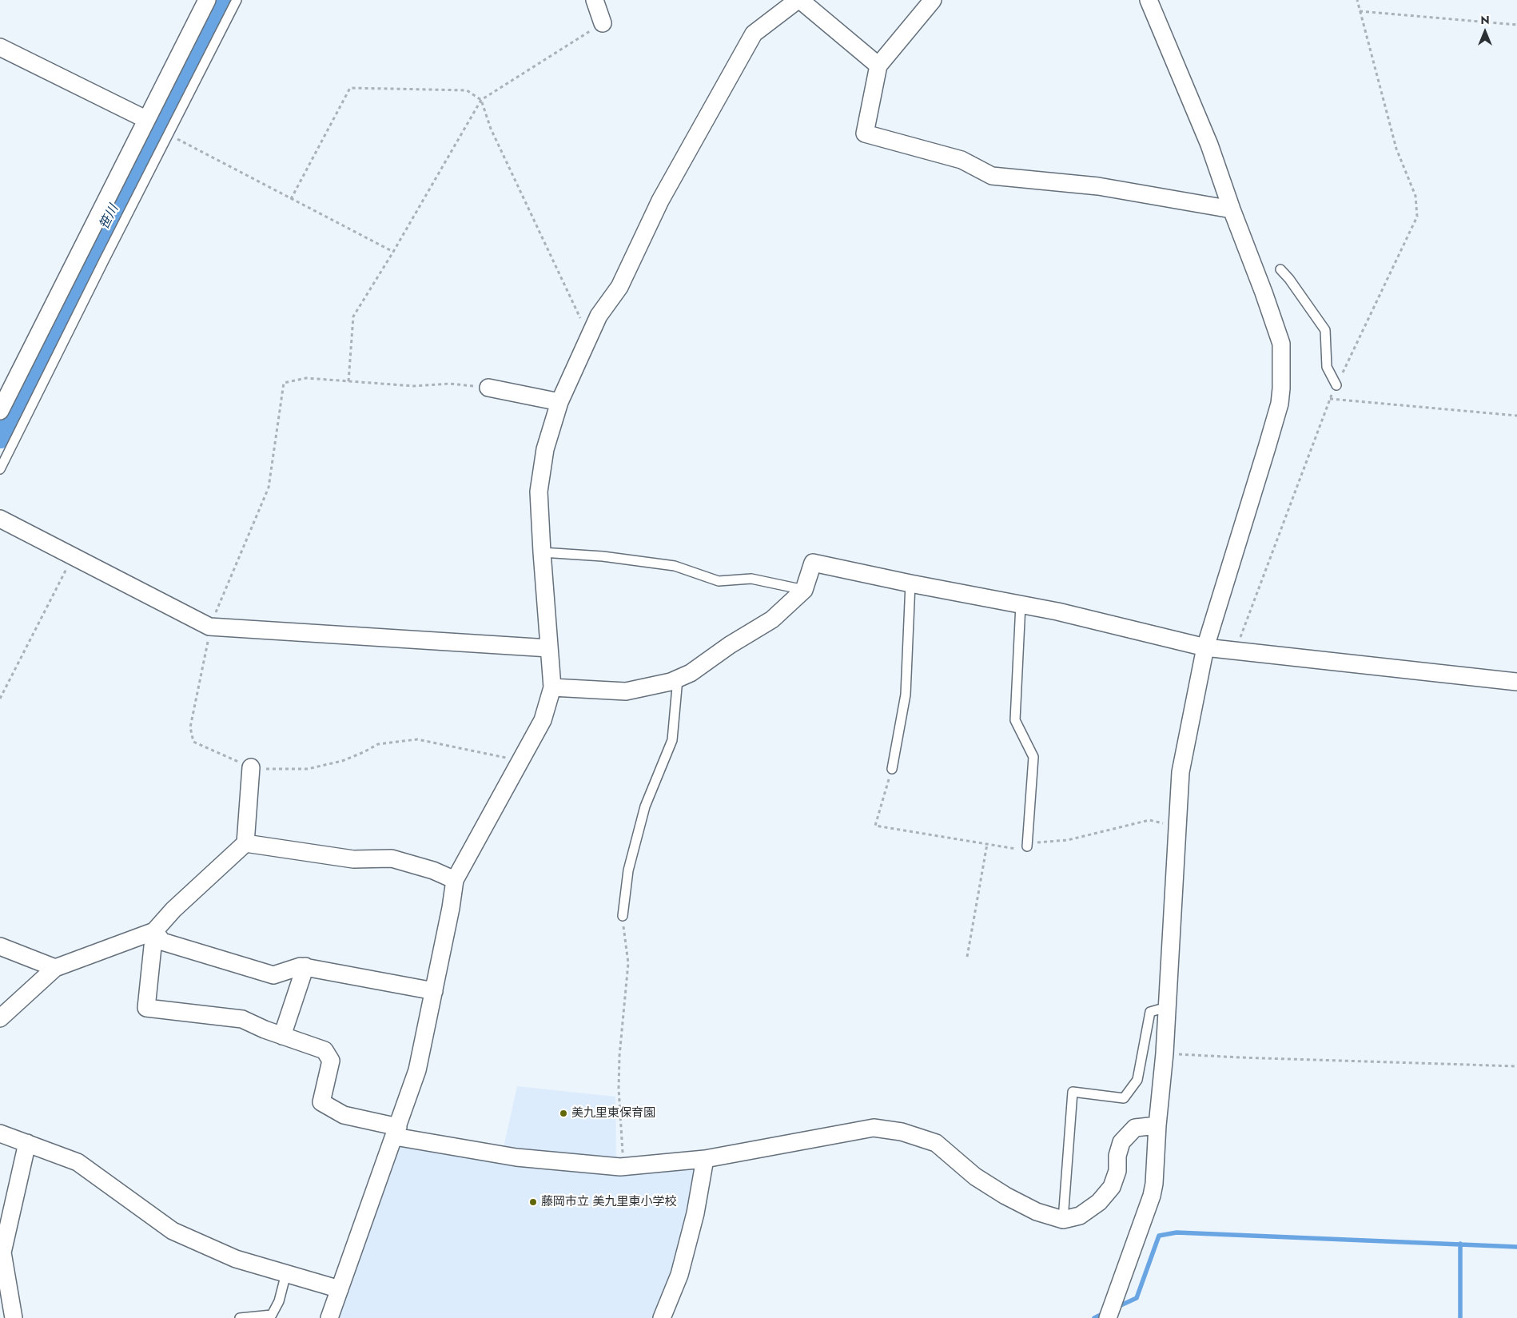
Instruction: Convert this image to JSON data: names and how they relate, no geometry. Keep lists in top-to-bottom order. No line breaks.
{"water":["笹川"],"places":["美九里東保育園","藤岡市立 美九里東小学校"],"north":"top"}
